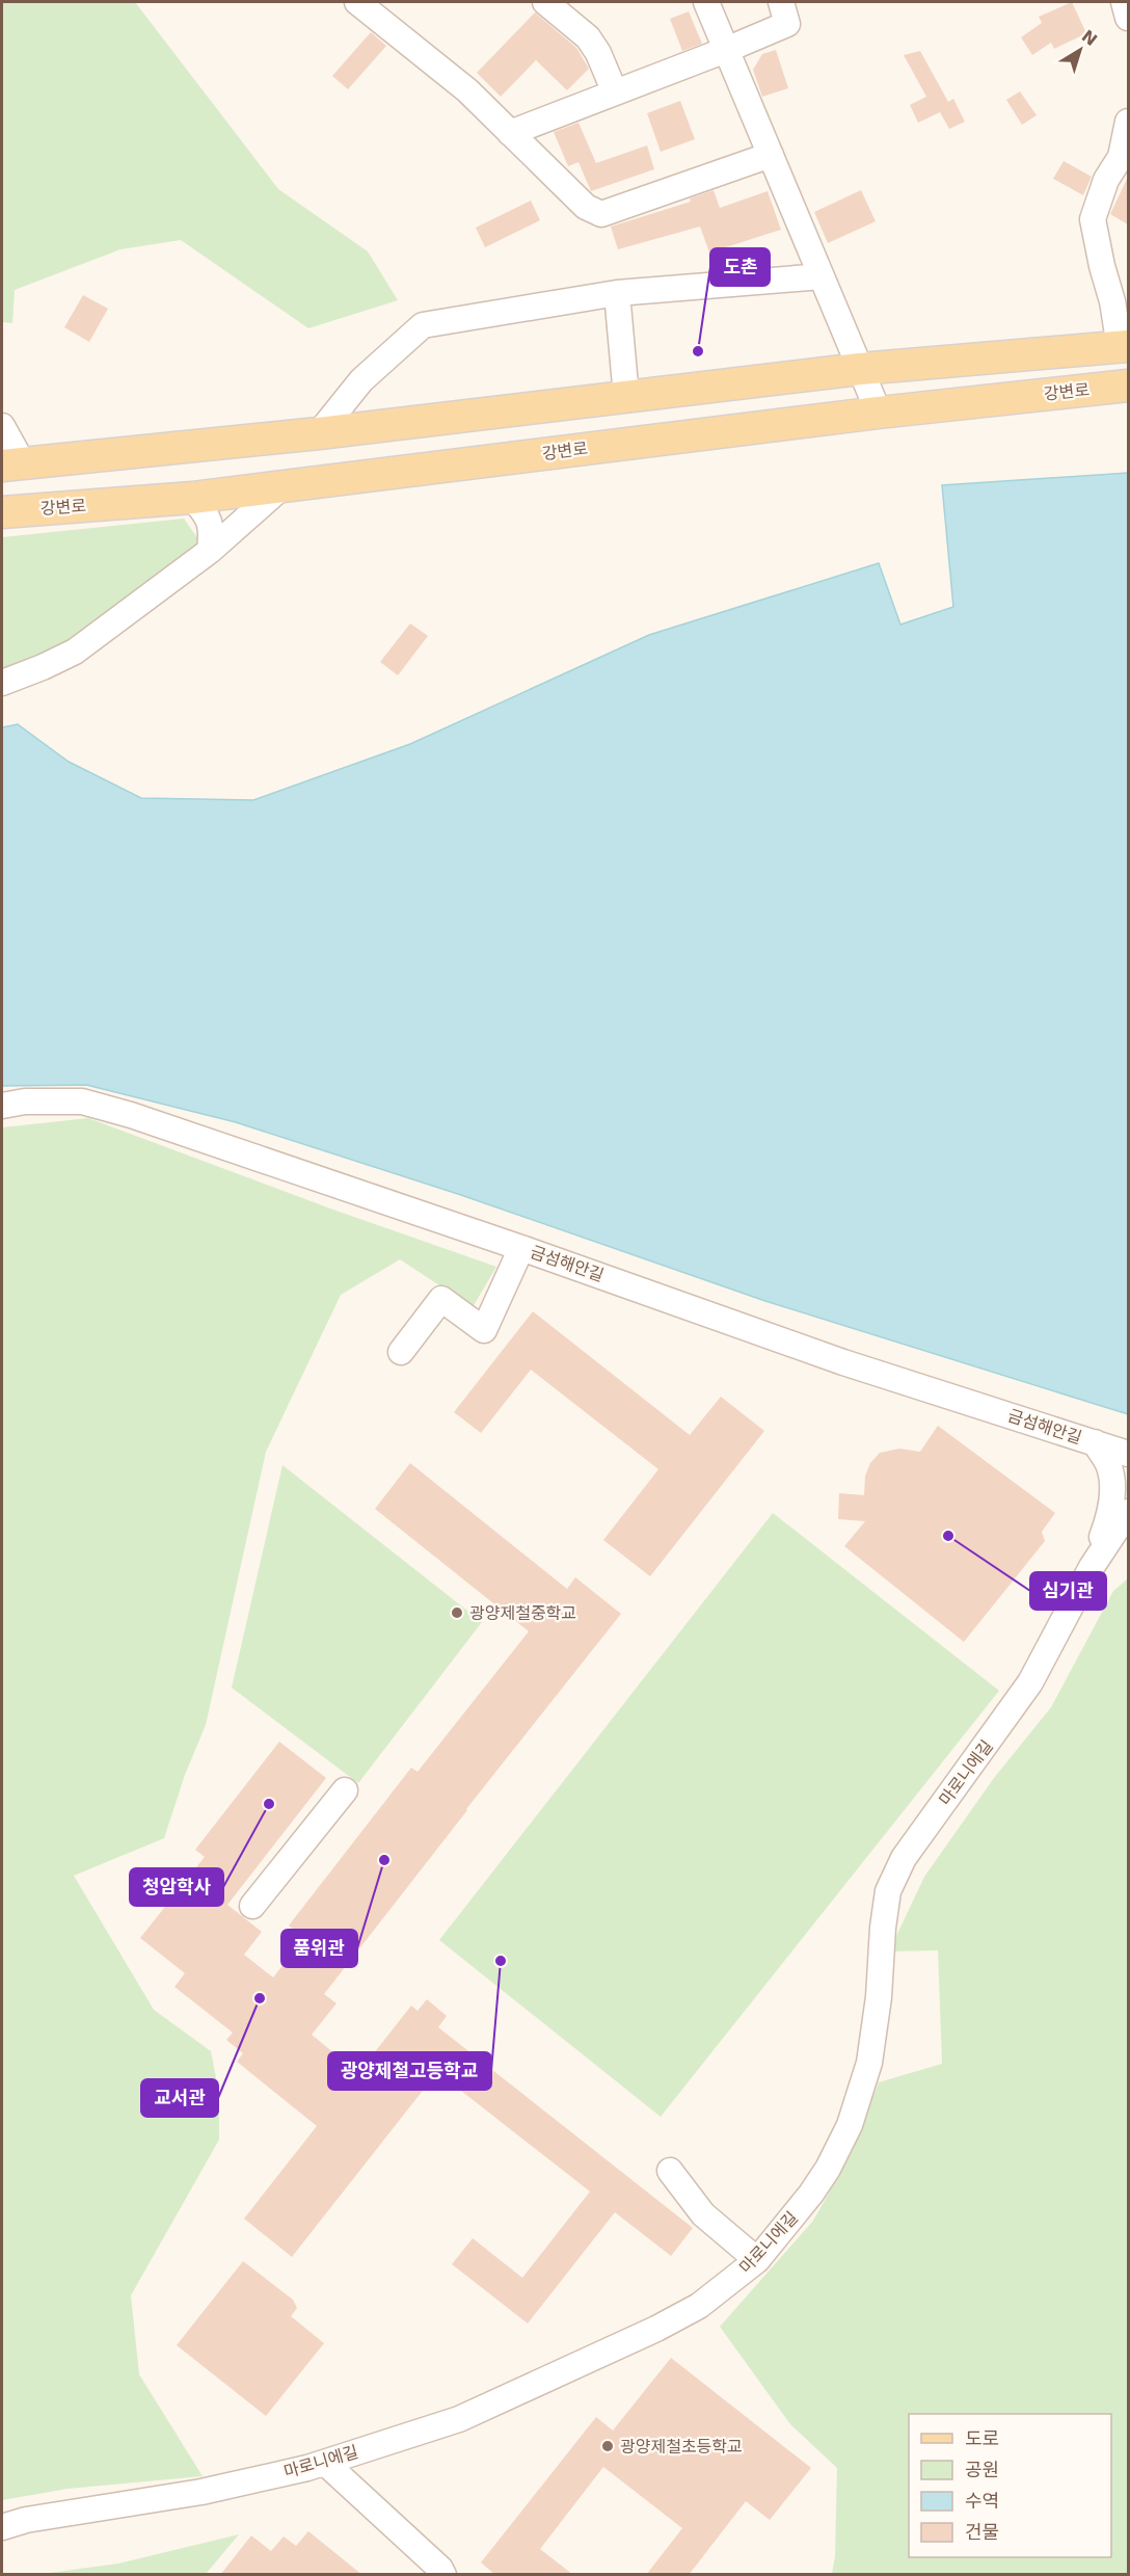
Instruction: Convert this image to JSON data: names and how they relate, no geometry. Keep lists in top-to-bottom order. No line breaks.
{"streets":{"main road":["강변로"],"street":["금섬해안길","마로니에길"]},"places":["도촌","심기관","광양제철중학교","청암학사","품위관","광양제철고등학교","교서관","광양제철초등학교"],"legend":["도로","공원","수역","건물"],"north":"top right"}
